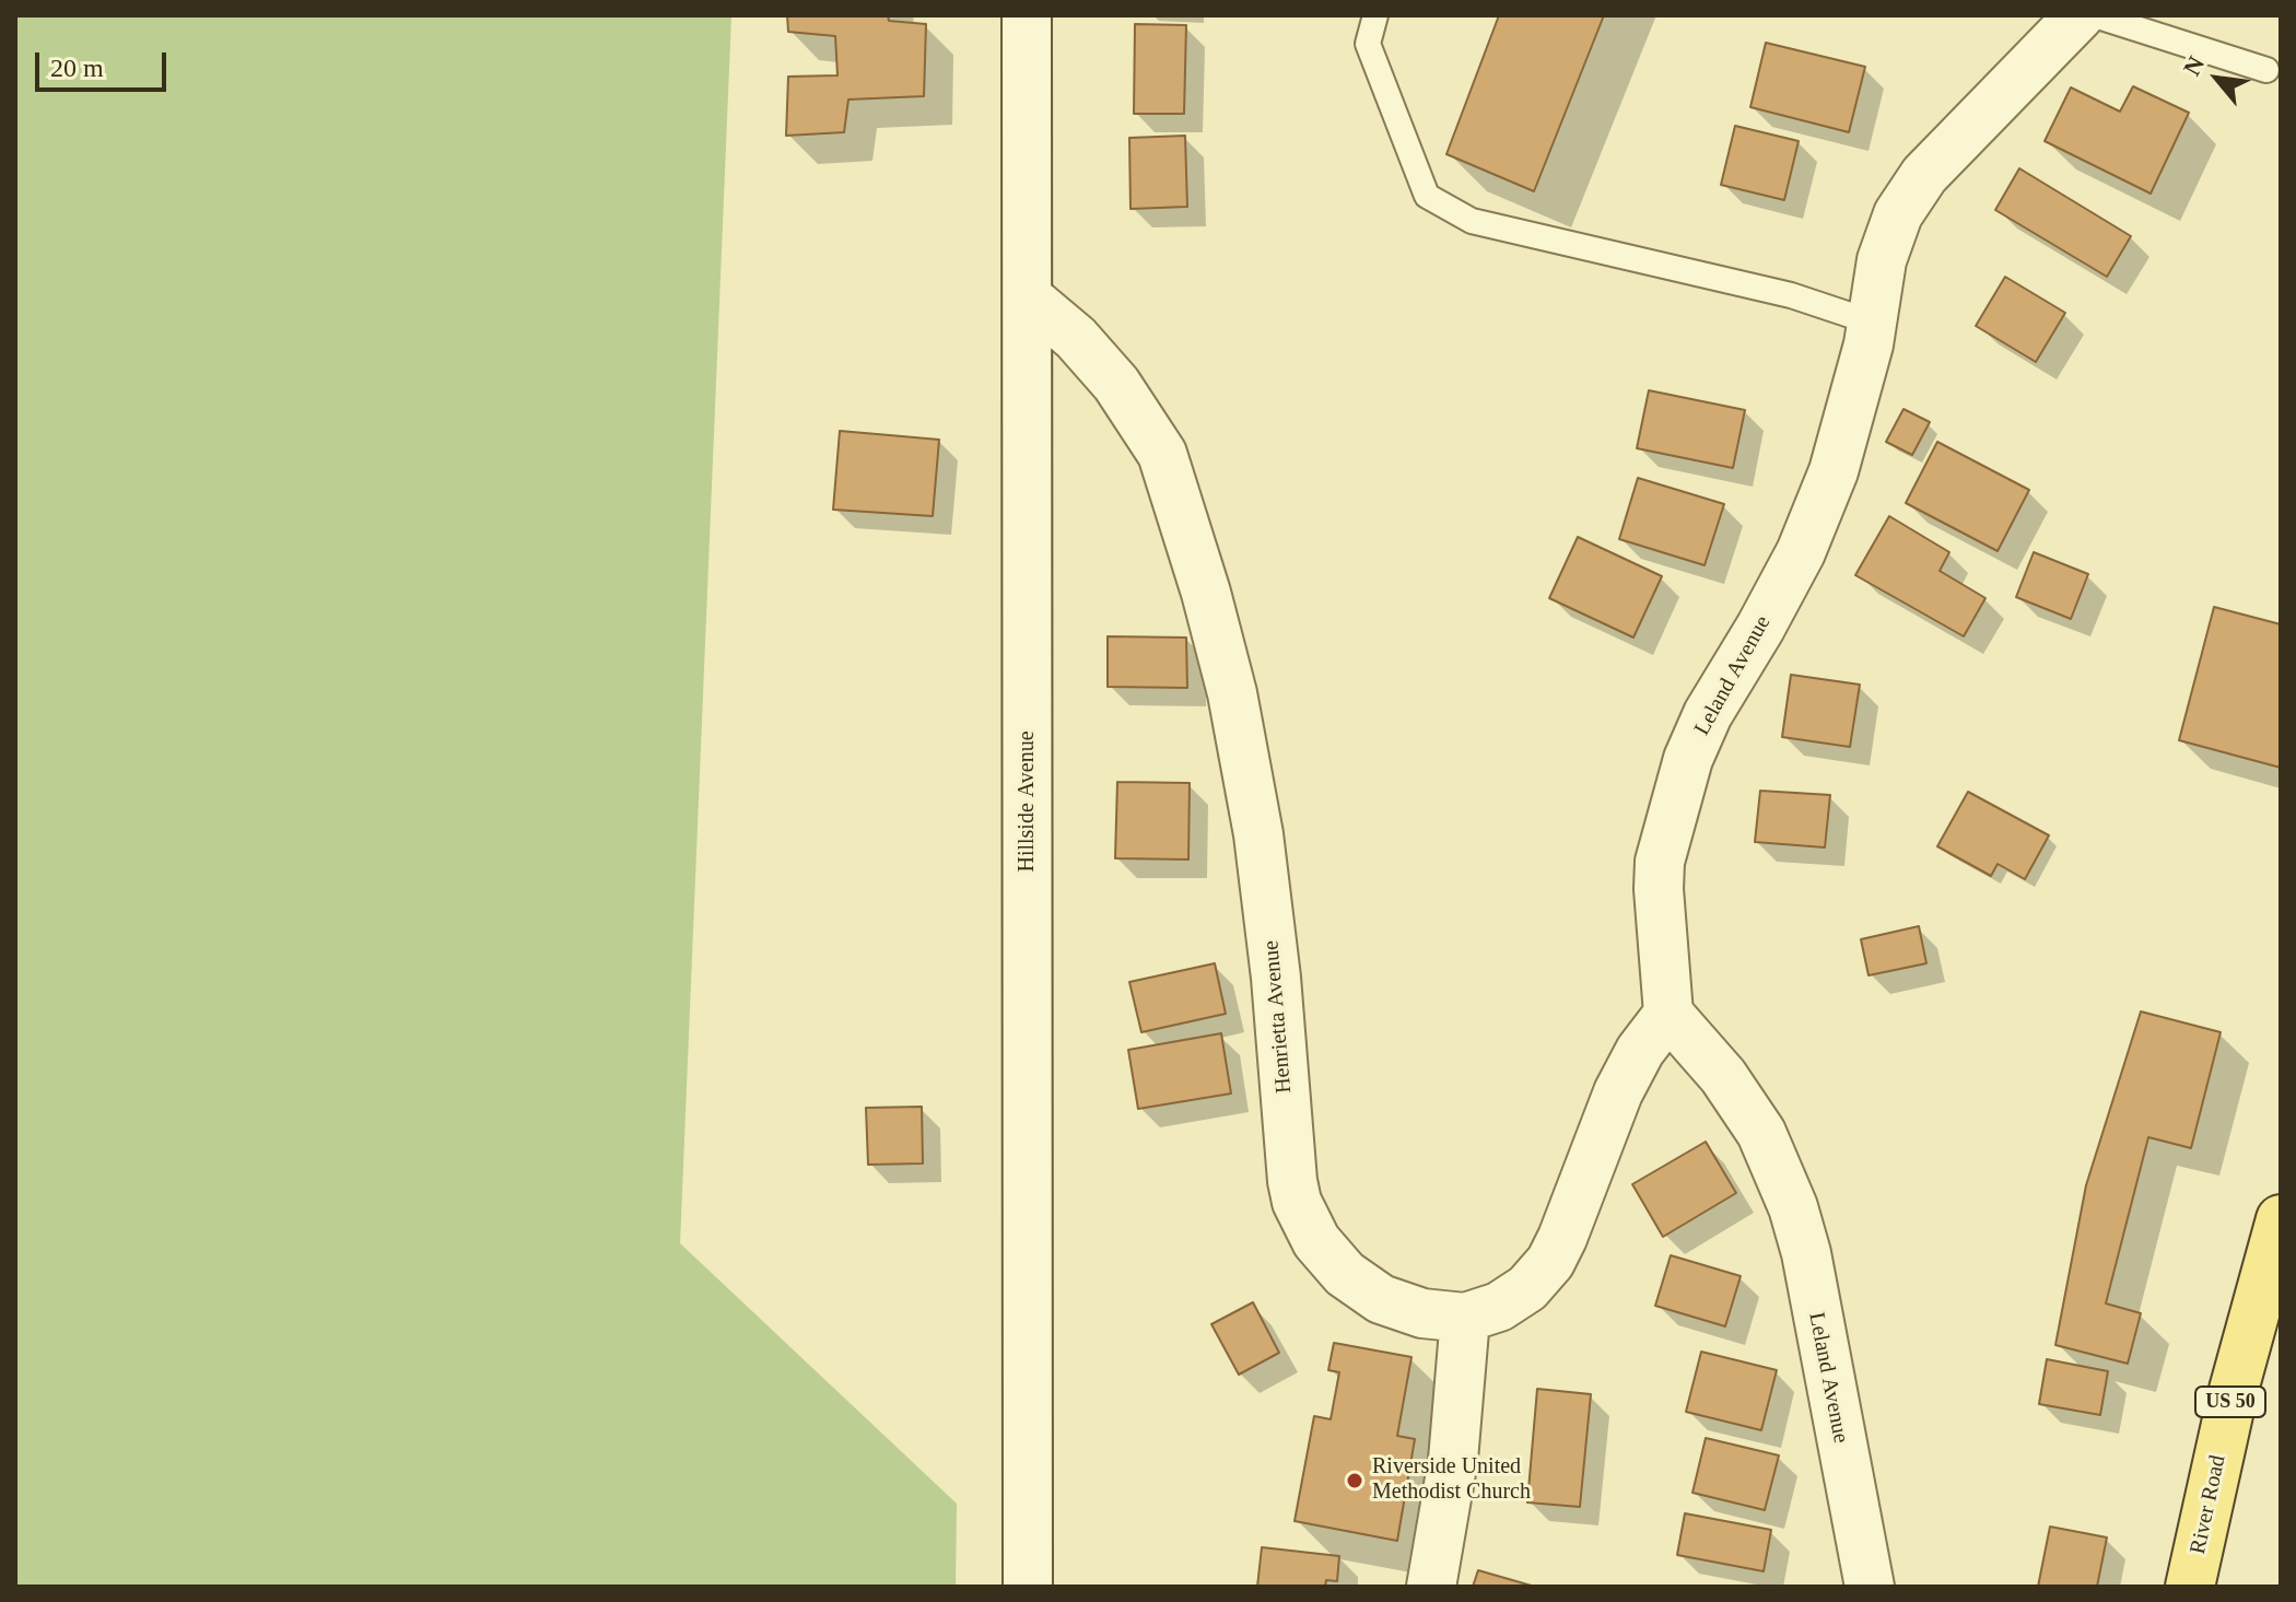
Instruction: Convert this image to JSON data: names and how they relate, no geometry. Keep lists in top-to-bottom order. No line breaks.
{"streets":{"main road":["US 50","River Road"],"street":["Leland Avenue","Hillside Avenue","Henrietta Avenue"]},"crossings":[["Leland Avenue","Henrietta Avenue"],["Hillside Avenue","Henrietta Avenue"]],"places":["Riverside United Methodist Church"],"scale_bar":"20 m","north":"top left"}
